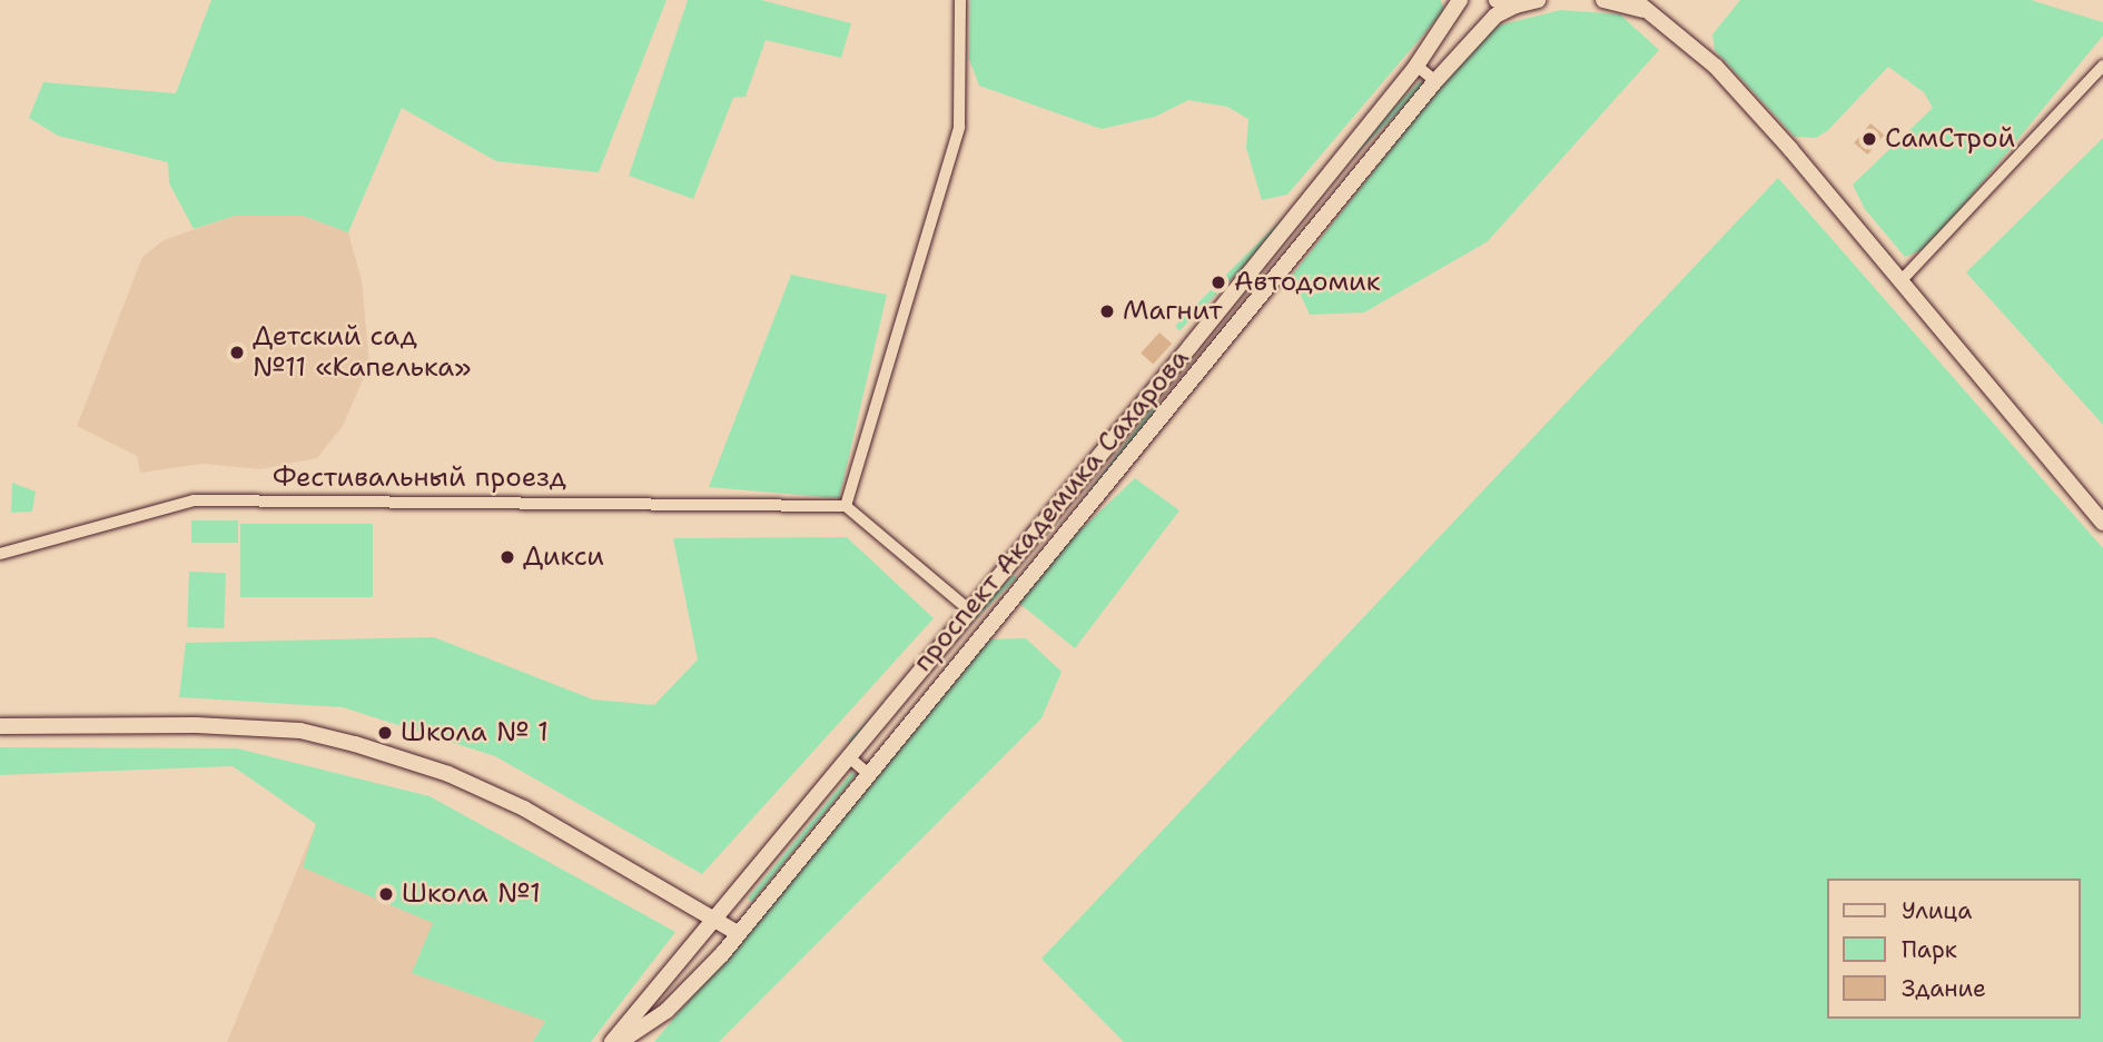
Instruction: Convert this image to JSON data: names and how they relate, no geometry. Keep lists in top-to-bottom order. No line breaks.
{"streets":{"street":["Фестивальный проезд","проспект Академика Сахарова"]},"places":["СамСтрой","Автодомик","Магнит","Детский сад №11 «Капелька»","Дикси","Школа № 1","Школа №1"],"legend":["Улица","Парк","Здание"]}
